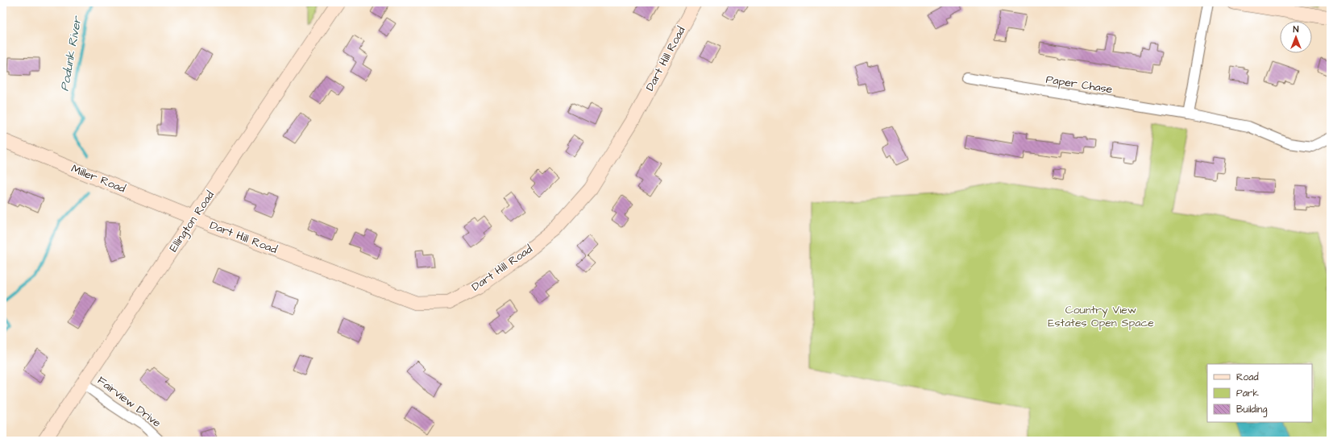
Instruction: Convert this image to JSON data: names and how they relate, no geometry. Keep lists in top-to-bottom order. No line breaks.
{"streets":{"street":["Dart Hill Road","Paper Chase","Miller Road","Ellington Road","Fairview Drive"]},"crossings":[["Dart Hill Road","Miller Road"],["Dart Hill Road","Ellington Road"],["Miller Road","Ellington Road"],["Ellington Road","Fairview Drive"]],"water":["Podunk River"],"parks":["Country View Estates Open Space"],"legend":["Road","Park","Building"],"north":"top"}
